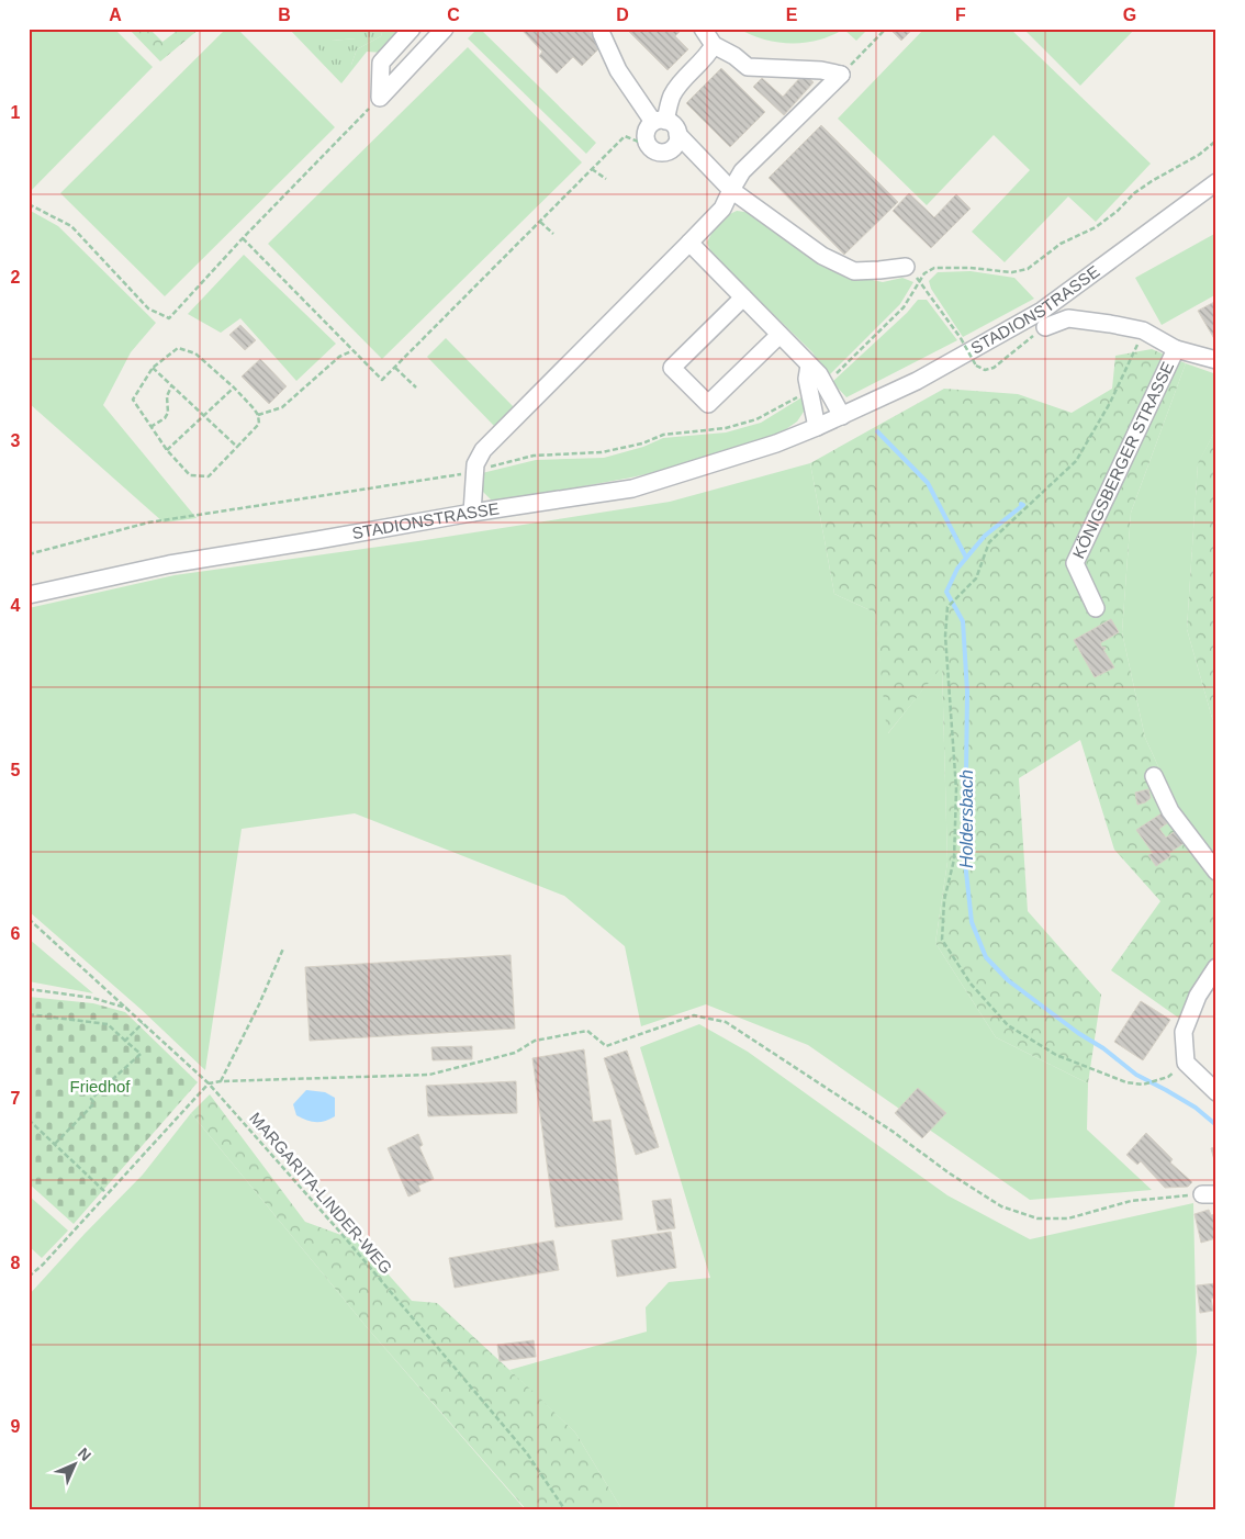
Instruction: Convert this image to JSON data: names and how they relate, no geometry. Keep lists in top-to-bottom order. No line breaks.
{"streets":{"street":["STADIONSTRASSE","KÖNIGSBERGER STRASSE"],"path":["MARGARITA-LINDER-WEG"]},"water":["Holdersbach"],"parks":["Friedhof"],"north":"top right","grid":{"columns":["A","B","C","D","E","F","G"],"rows":["1","2","3","4","5","6","7","8","9"]}}
